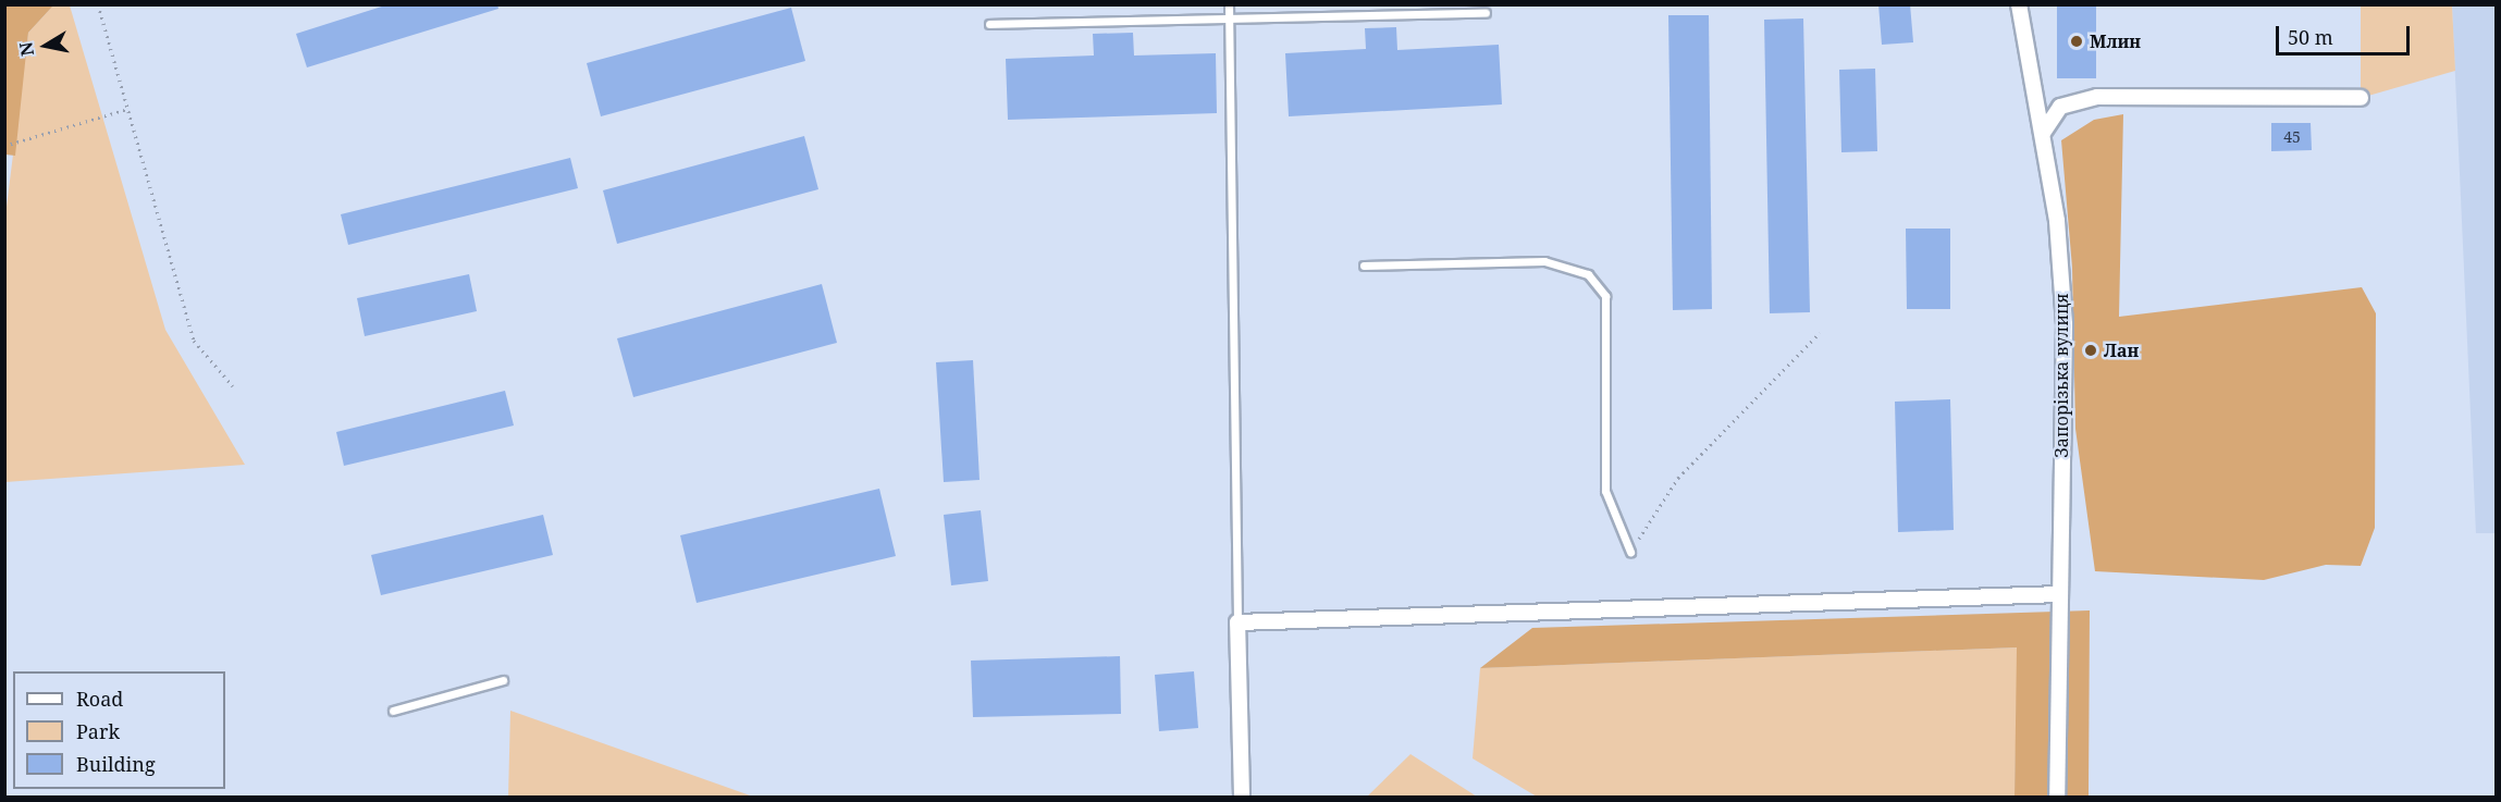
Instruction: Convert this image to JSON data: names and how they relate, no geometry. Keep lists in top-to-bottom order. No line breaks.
{"streets":{"street":["Запорізька вулиця"]},"places":["Млин","Лан"],"house_numbers":["45"],"legend":["Road","Park","Building"],"scale_bar":"50 m","north":"left"}
